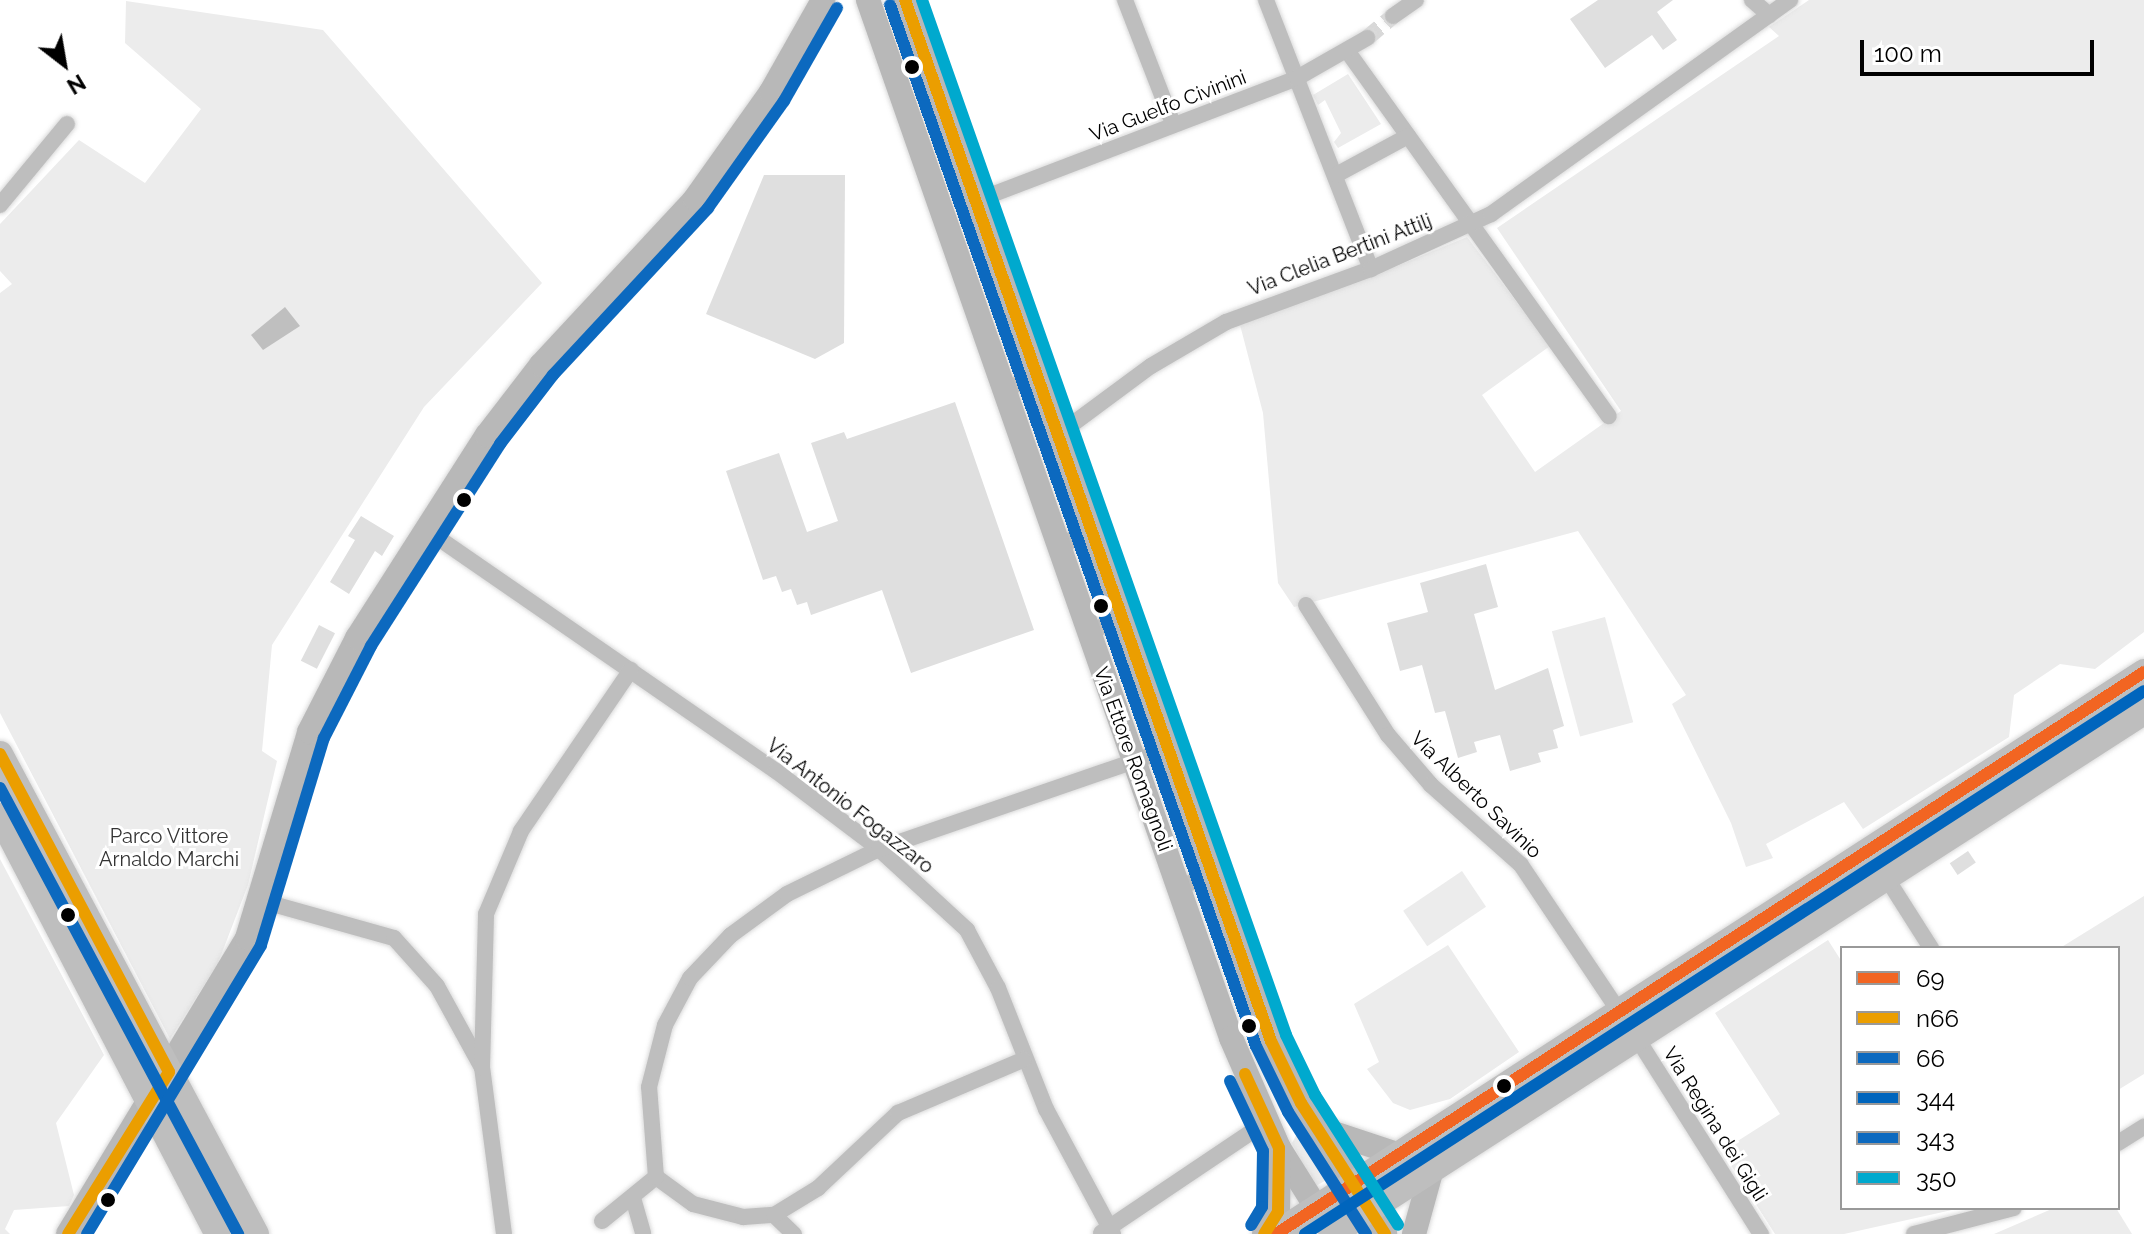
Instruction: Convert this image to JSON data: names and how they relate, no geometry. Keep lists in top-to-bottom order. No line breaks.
{"streets":{"street":["Via Guelfo Civinini","Via Clelia Bertini Attilj","Via Ettore Romagnoli","Via Alberto Savinio","Via Antonio Fogazzaro","Via Regina dei Gigli"]},"crossings":[["Via Guelfo Civinini","Via Ettore Romagnoli"],["Via Clelia Bertini Attilj","Via Ettore Romagnoli"]],"parks":["Parco Vittore Arnaldo Marchi"],"lines":["transit line n66","transit line 350","transit line 66","transit line 343","transit line 69","transit line 344"],"legend":["69","n66","66","344","343","350"],"scale_bar":"100 m","north":"bottom right"}
